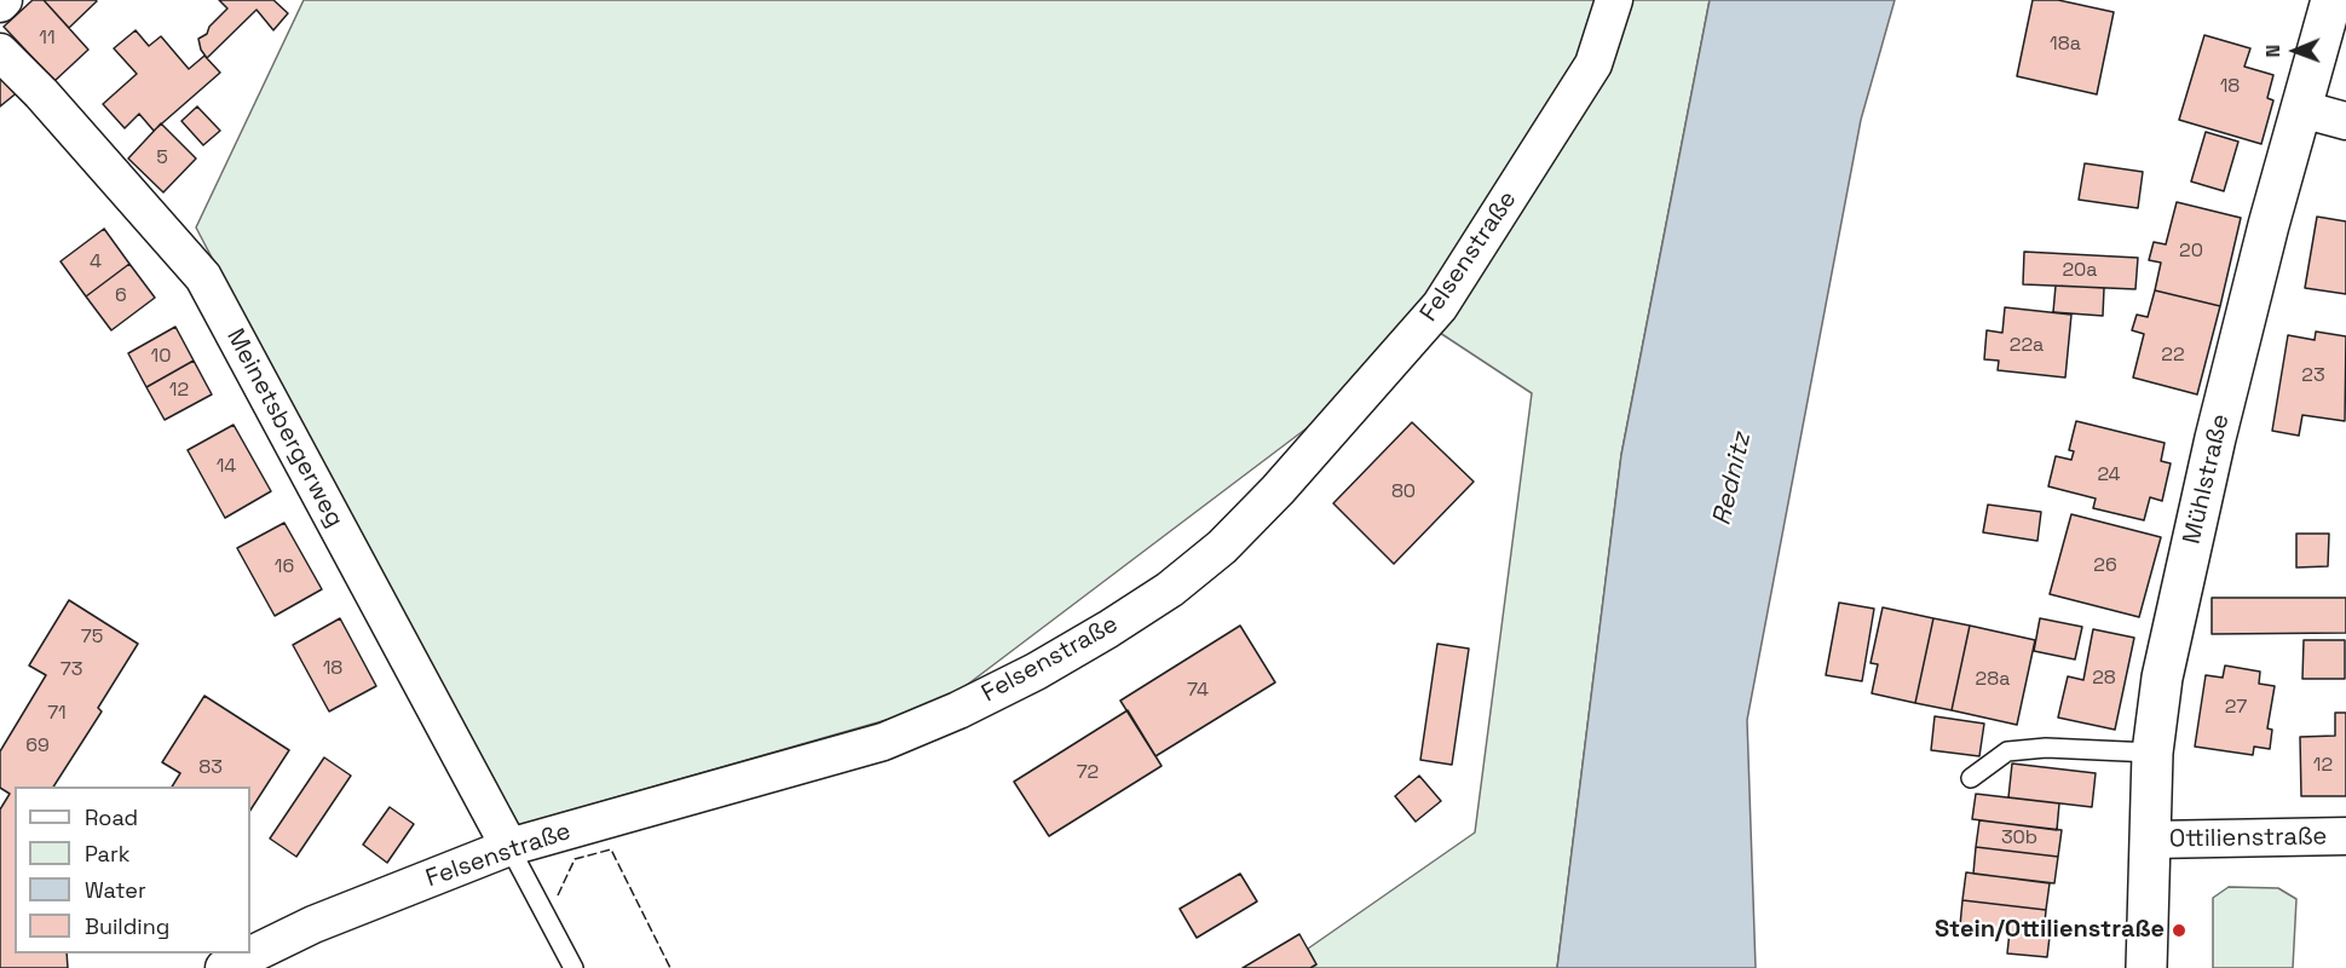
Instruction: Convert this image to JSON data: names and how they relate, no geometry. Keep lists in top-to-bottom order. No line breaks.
{"streets":{"street":["Felsenstraße","Meinetsbergerweg","Mühlstraße","Ottilienstraße"]},"crossings":[["Felsenstraße","Meinetsbergerweg"],["Mühlstraße","Ottilienstraße"]],"water":["Rednitz"],"places":["Stein/Ottilienstraße"],"house_numbers":["11","18a","18","5","20","4","20a","6","22a","22","10","23","12","14","24","80","26","16","75","18","73","28","28a","74","27","71","69","12","83","72","30b"],"legend":["Road","Park","Water","Building"],"north":"left"}
